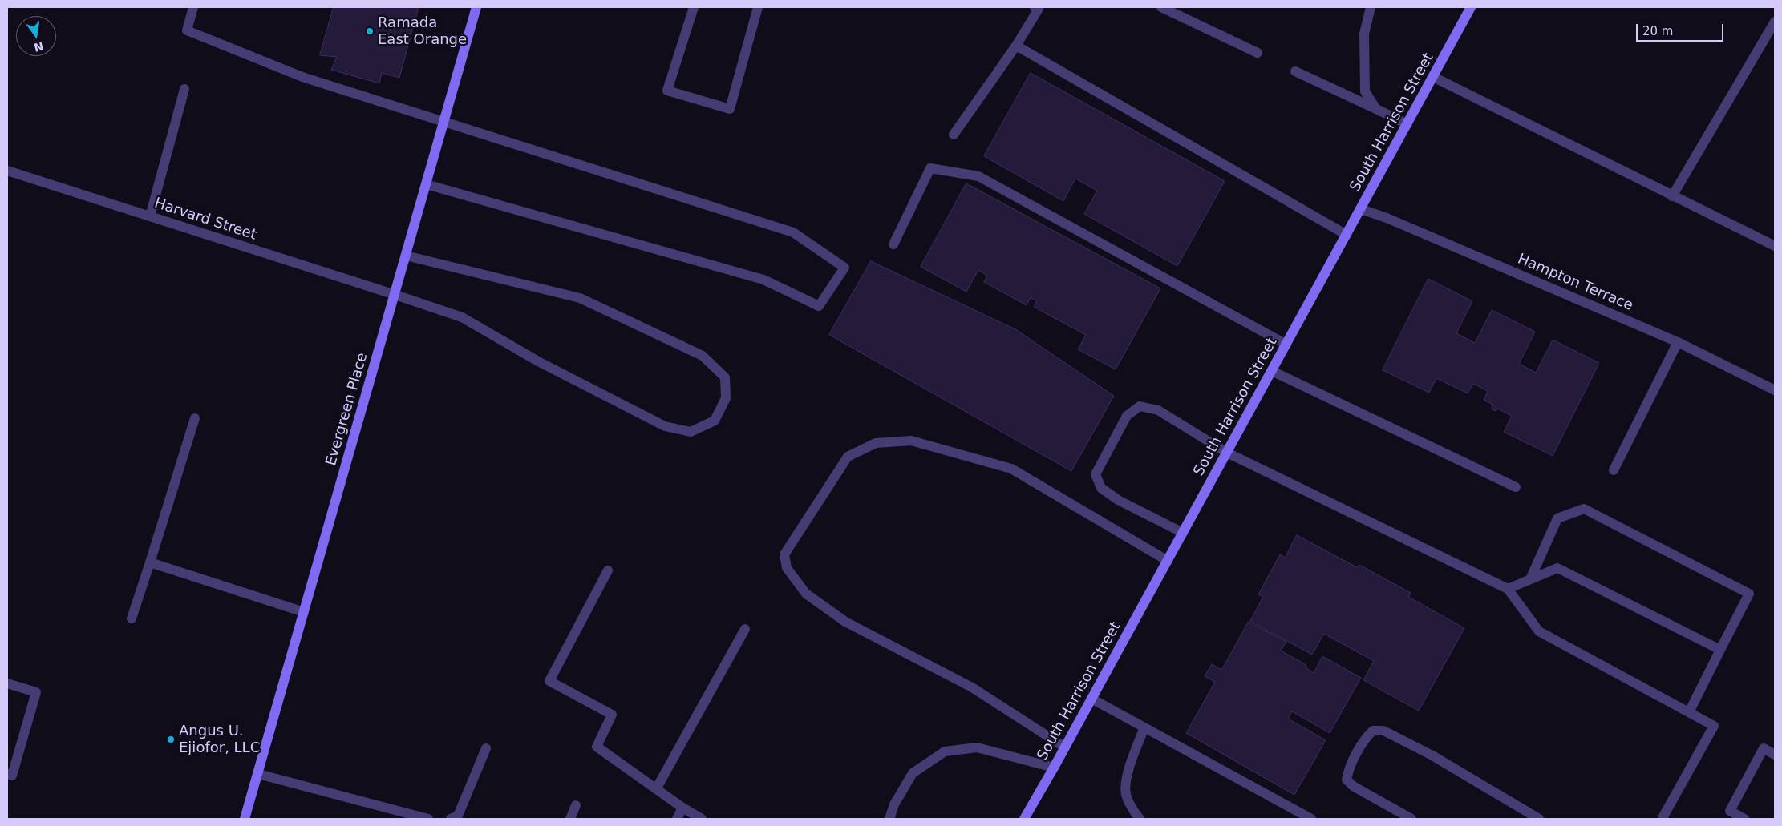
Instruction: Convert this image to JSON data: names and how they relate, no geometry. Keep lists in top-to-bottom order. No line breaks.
{"streets":{"main road":["South Harrison Street","Evergreen Place"],"street":["Harvard Street","Hampton Terrace"]},"crossings":[["South Harrison Street","Hampton Terrace"],["Harvard Street","Evergreen Place"]],"places":["Ramada East Orange","Angus U. Ejiofor, LLC"],"scale_bar":"20 m","north":"bottom"}
